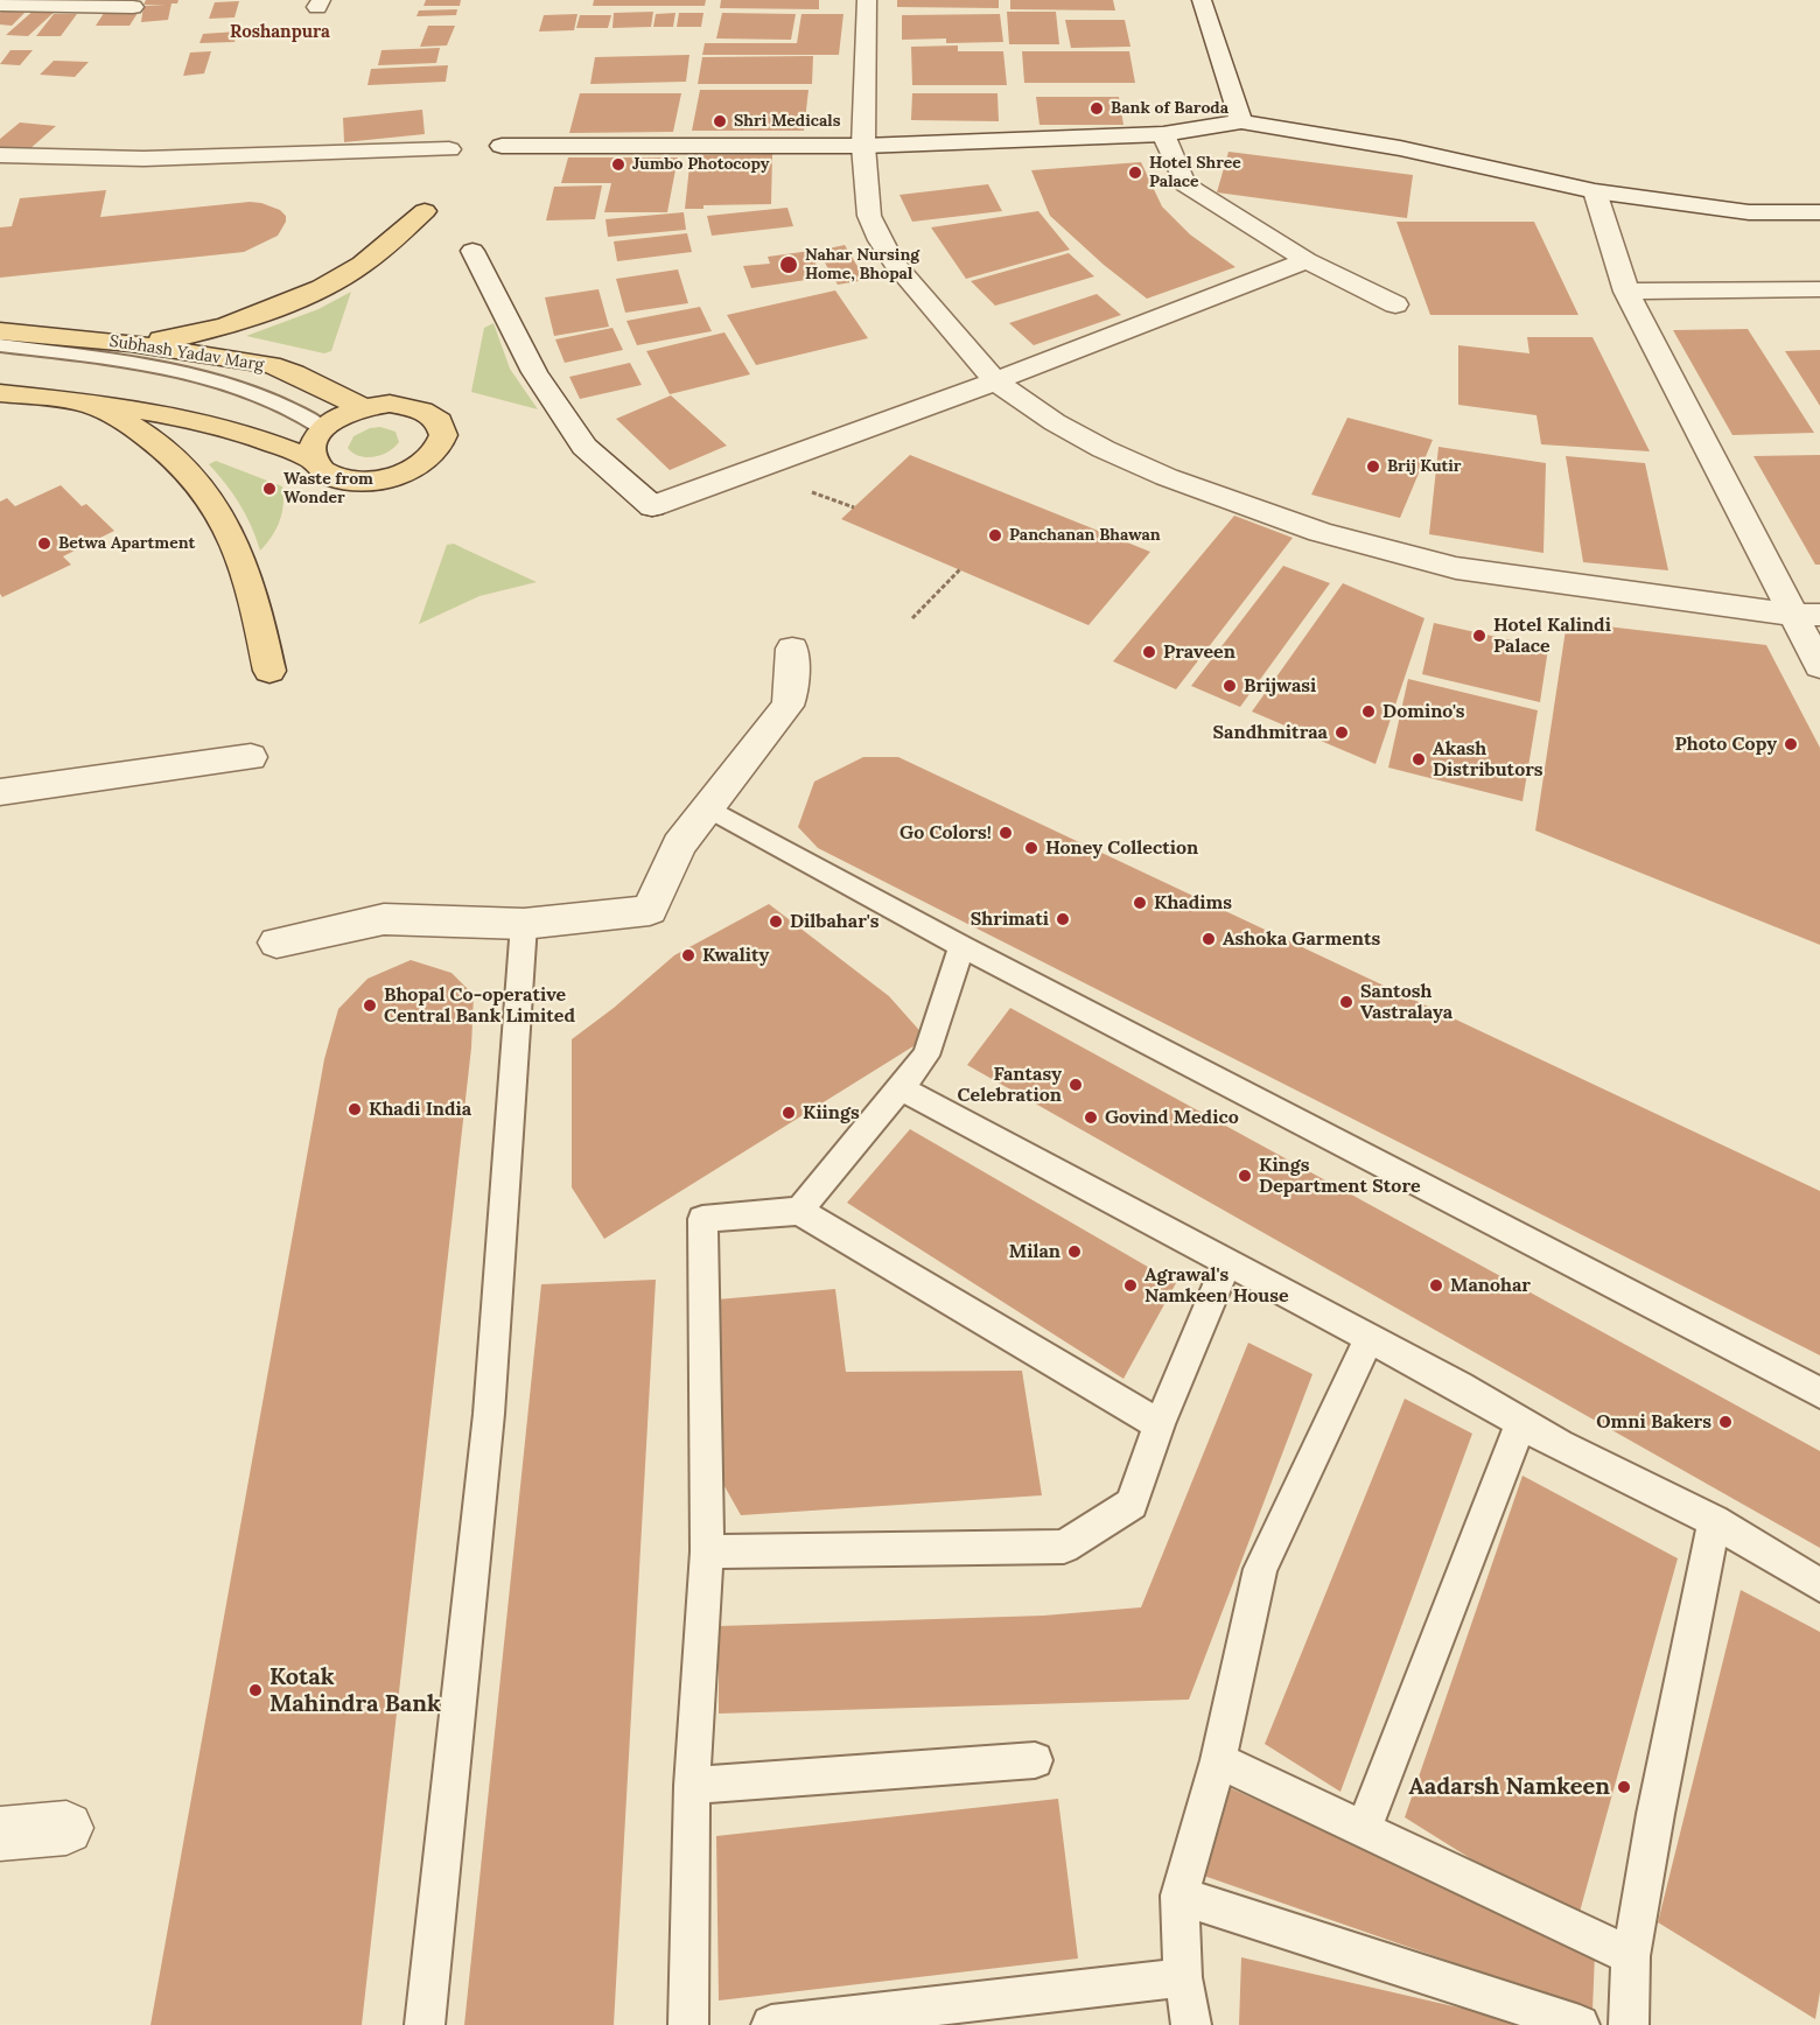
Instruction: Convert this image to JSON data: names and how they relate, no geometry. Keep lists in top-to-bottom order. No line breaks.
{"streets":{"main road":["Subhash Yadav Marg"]},"districts":["Roshanpura"],"places":["Bank of Baroda","Shri Medicals","Jumbo Photocopy","Hotel Shree Palace","Nahar Nursing Home, Bhopal","Brij Kutir","Waste from Wonder","Panchanan Bhawan","Betwa Apartment","Hotel Kalindi Palace","Praveen","Brijwasi","Domino's","Sandhmitraa","Photo Copy","Akash Distributors","Go Colors!","Honey Collection","Khadims","Shrimati","Dilbahar's","Ashoka Garments","Kwality","Santosh Vastralaya","Bhopal Co-operative Central Bank Limited","Fantasy Celebration","Khadi India","Kiings","Govind Medico","Kings Department Store","Milan","Agrawal's Namkeen House","Manohar","Omni Bakers","Kotak Mahindra Bank","Aadarsh Namkeen"]}
